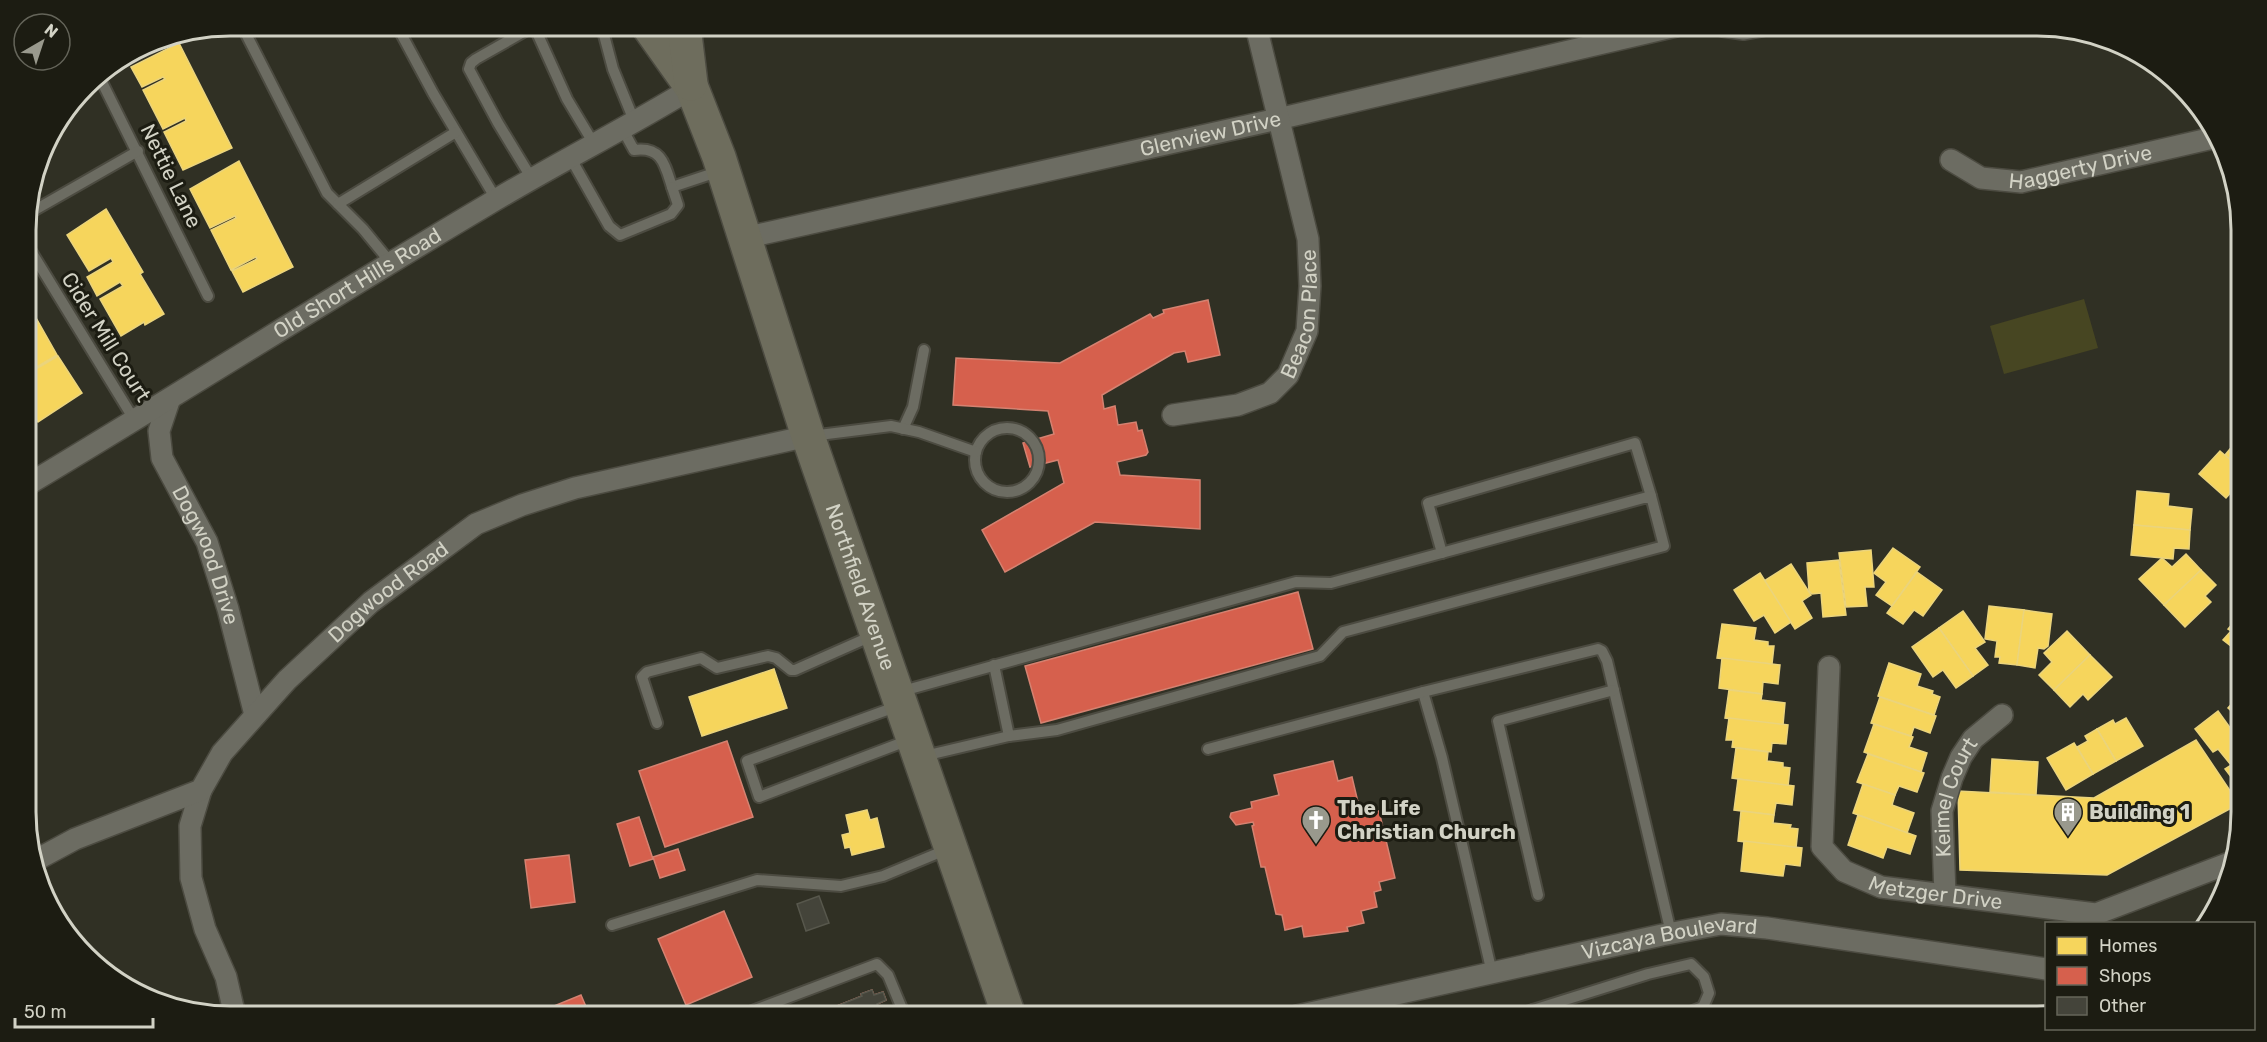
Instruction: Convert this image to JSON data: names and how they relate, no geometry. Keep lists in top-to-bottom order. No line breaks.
{"streets":{"main road":["Northfield Avenue"],"street":["Glenview Drive","Haggerty Drive","Old Short Hills Road","Beacon Place","Dogwood Drive","Dogwood Road","Keimel Court","Metzger Drive","Vizcaya Boulevard"],"lane":["Nettie Lane","Cider Mill Court"]},"crossings":[["Glenview Drive","Beacon Place"],["Glenview Drive","Northfield Avenue"],["Old Short Hills Road","Cider Mill Court"],["Old Short Hills Road","Dogwood Drive"],["Old Short Hills Road","Northfield Avenue"],["Dogwood Drive","Dogwood Road"],["Northfield Avenue","Dogwood Road"],["Keimel Court","Metzger Drive"]],"places":{"building":["Building 1"],"church":["The Life Christian Church"]},"legend":["Homes","Shops","Other"],"scale_bar":"50 m","north":"top right"}
